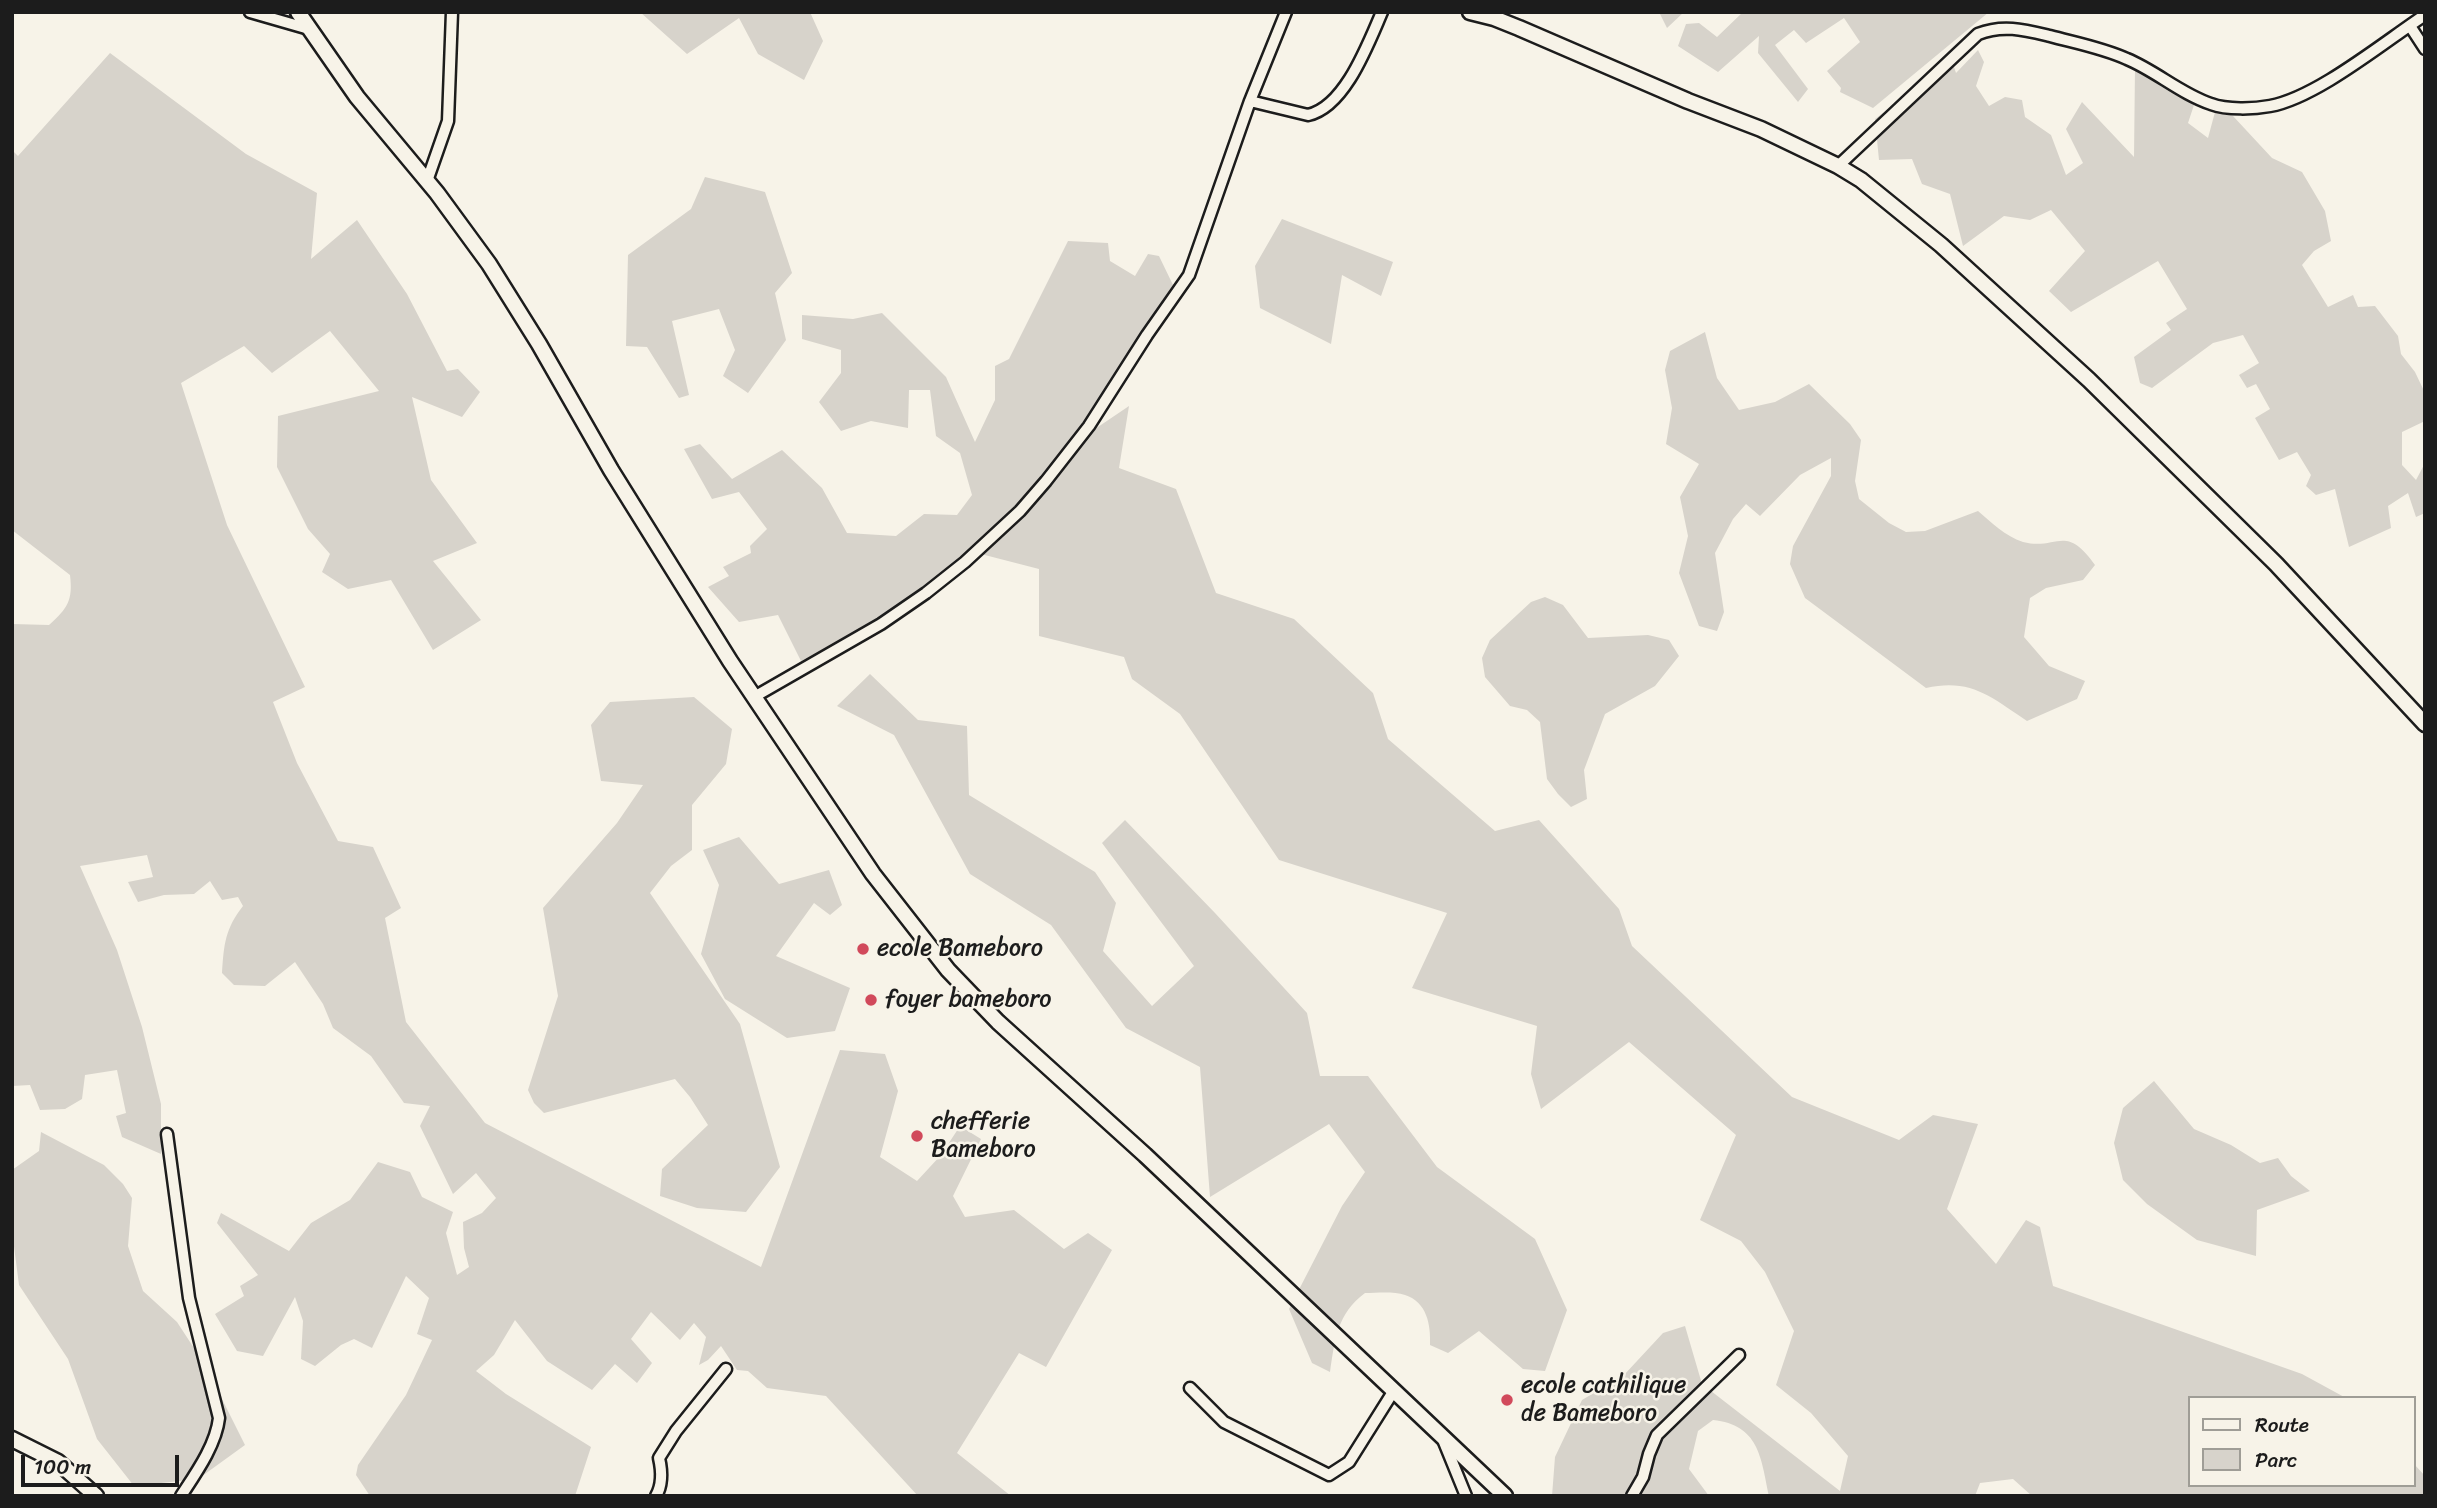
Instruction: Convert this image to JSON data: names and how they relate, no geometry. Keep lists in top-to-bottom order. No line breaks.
{"places":["ecole Bameboro","foyer bameboro","chefferie Bameboro","ecole cathilique de Bameboro"],"legend":["Route","Parc"],"scale_bar":"100 m"}
